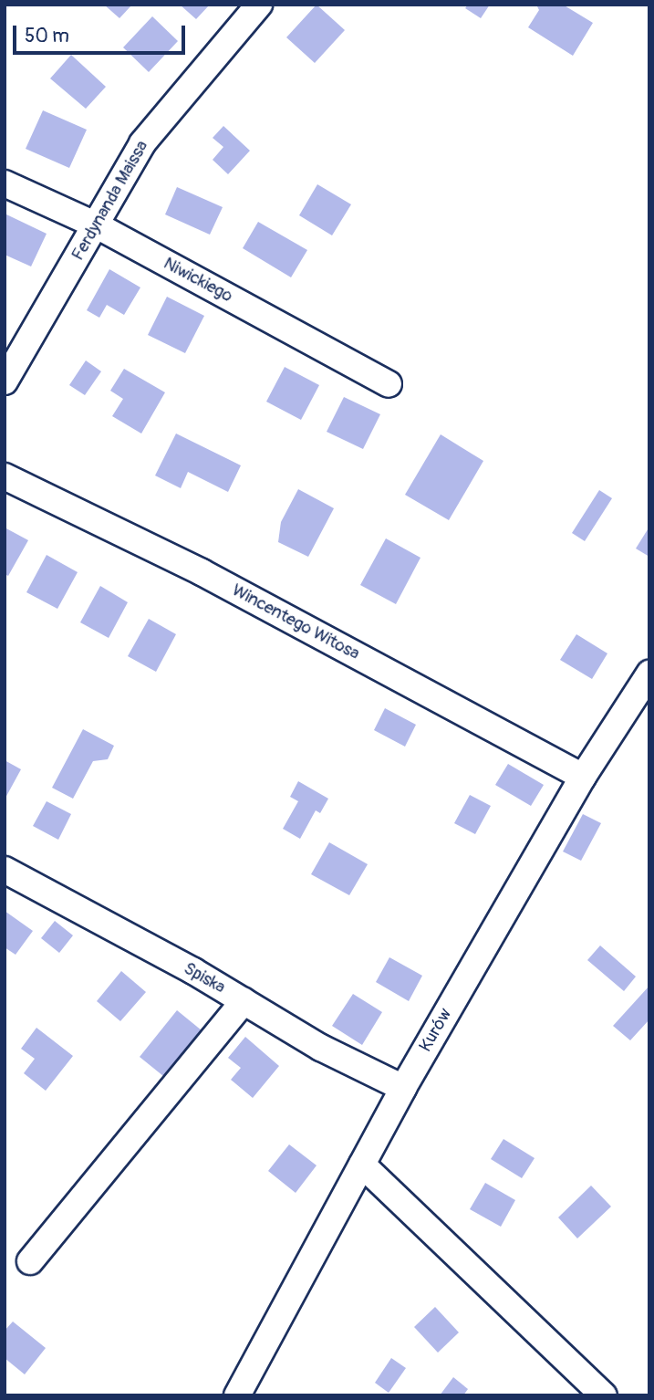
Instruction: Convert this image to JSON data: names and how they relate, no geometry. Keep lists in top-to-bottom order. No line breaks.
{"streets":{"street":["Ferdynanda Maissa","Niwickiego","Wincentego Witosa","Spiska","Kurów"]},"crossings":[["Ferdynanda Maissa","Niwickiego"],["Wincentego Witosa","Kurów"],["Spiska","Kurów"]],"scale_bar":"50 m"}
